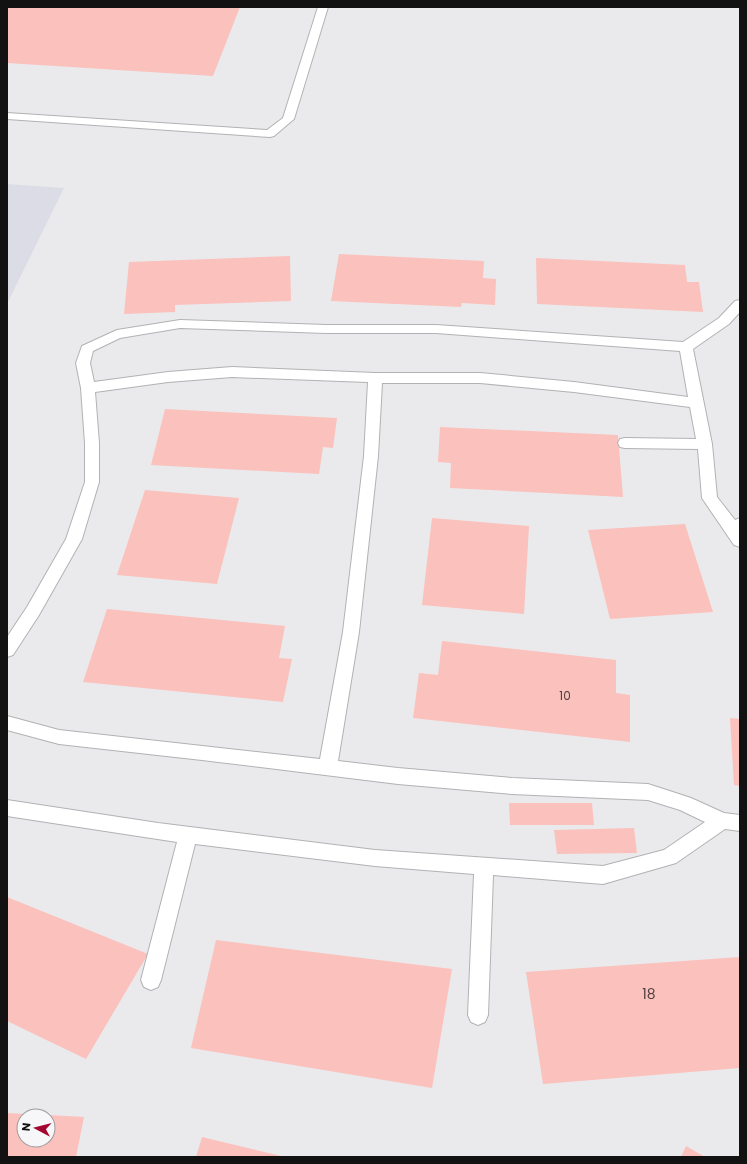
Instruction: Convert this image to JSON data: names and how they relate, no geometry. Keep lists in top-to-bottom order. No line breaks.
{"house_numbers":["10","18"],"north":"left"}
